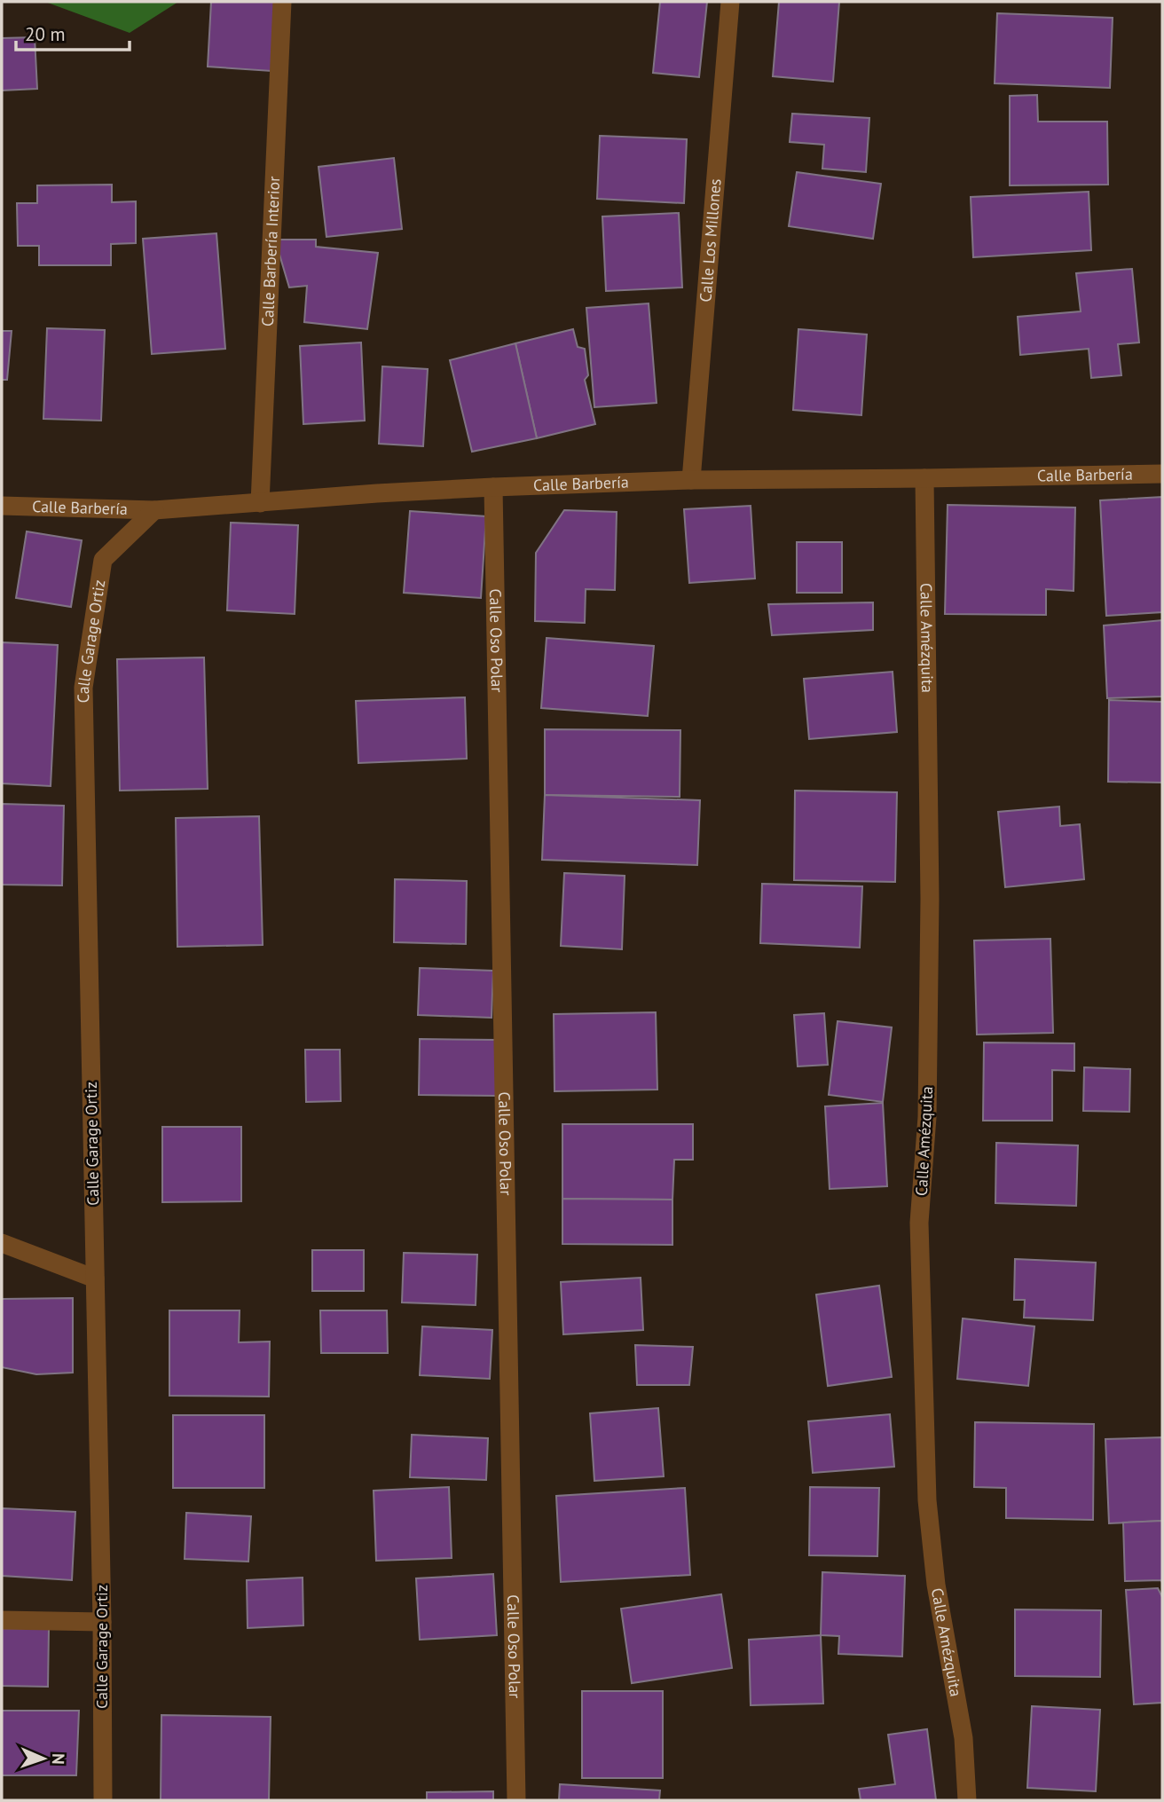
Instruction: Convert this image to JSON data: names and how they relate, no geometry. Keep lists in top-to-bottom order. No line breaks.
{"streets":{"street":["Calle Los Millones","Calle Barbería Interior","Calle Barbería","Calle Amézquita","Calle Oso Polar","Calle Garage Ortiz"]},"crossings":[["Calle Los Millones","Calle Barbería"],["Calle Barbería Interior","Calle Barbería"],["Calle Barbería","Calle Amézquita"],["Calle Barbería","Calle Oso Polar"],["Calle Barbería","Calle Garage Ortiz"]],"scale_bar":"20 m","north":"right"}
